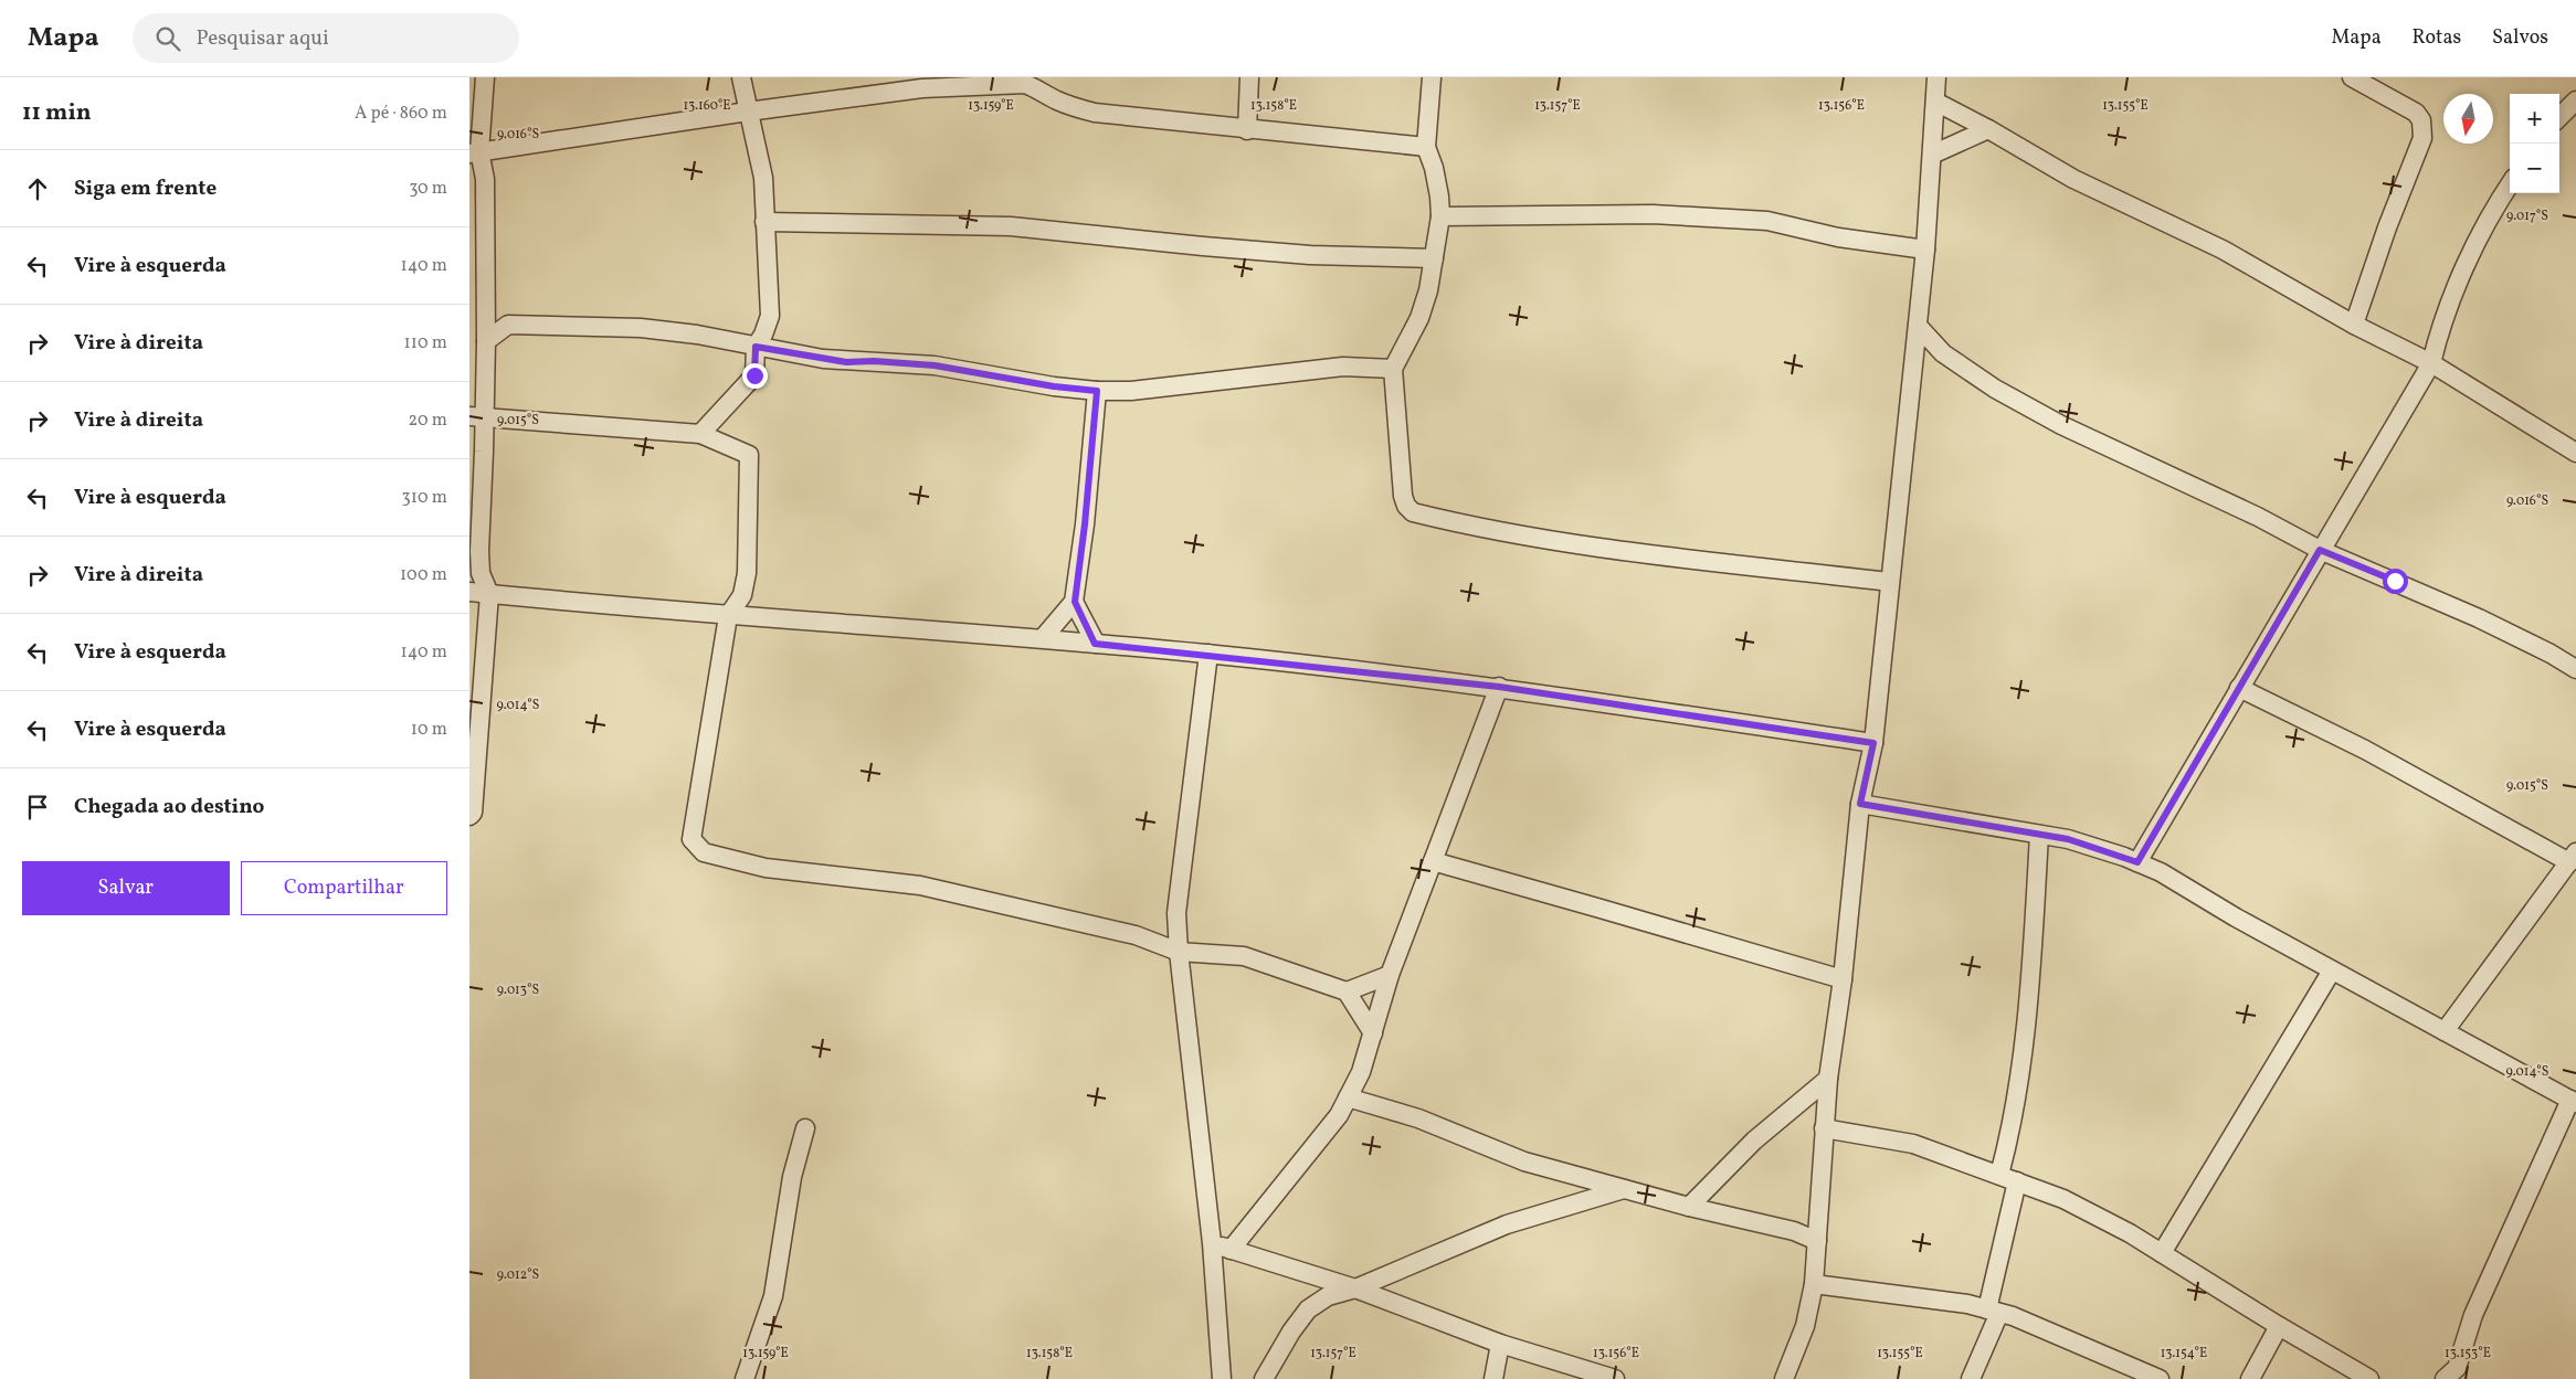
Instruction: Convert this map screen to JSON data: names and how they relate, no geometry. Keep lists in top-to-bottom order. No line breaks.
{"north":"bottom","page":{"header":"Mapa","search":"Pesquisar aqui","nav":["Mapa","Rotas","Salvos"],"heading":["11 min","A pé · 860 m"],"map_buttons":["+","−"],"list":[["Siga em frente","30 m"],["Vire à esquerda","140 m"],["Vire à direita","110 m"],["Vire à direita","20 m"],["Vire à esquerda","310 m"],["Vire à direita","100 m"],["Vire à esquerda","140 m"],["Vire à esquerda","10 m"],"Chegada ao destino"],"buttons":["Salvar","Compartilhar"]},"coordinates":["13.160°E","13.159°E","13.158°E","13.157°E","13.156°E","13.155°E","9.016°S","9.017°S","9.015°S","9.014°S","9.013°S","9.012°S","13.154°E","13.153°E"]}
